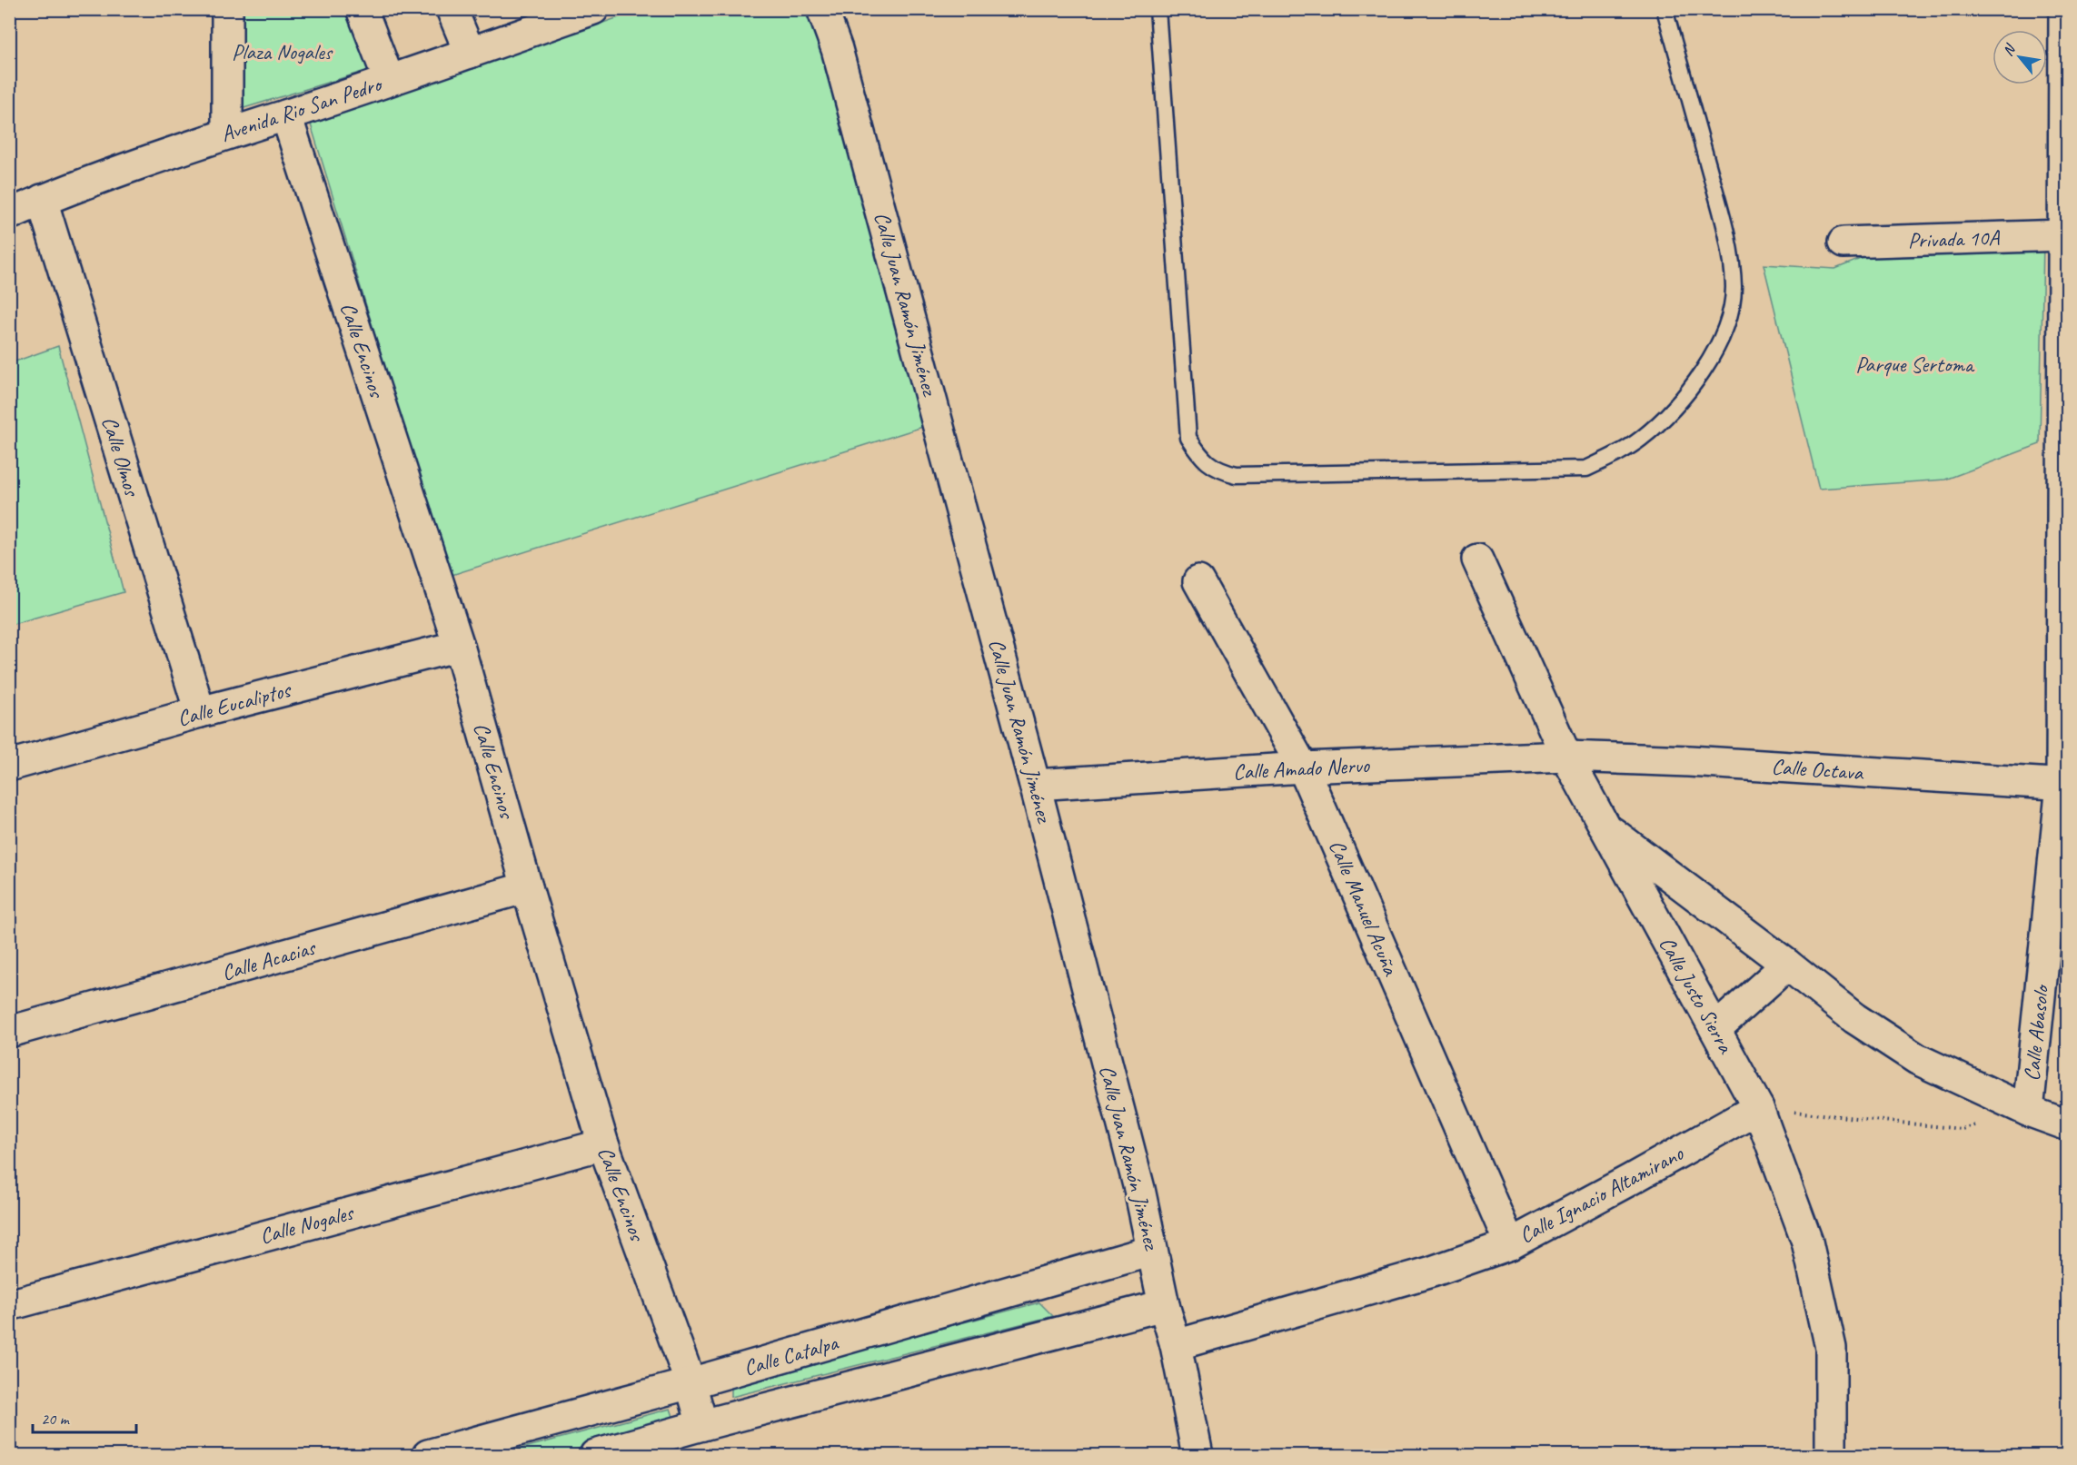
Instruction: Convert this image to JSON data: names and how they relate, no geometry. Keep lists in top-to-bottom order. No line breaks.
{"streets":{"street":["Avenida Rio San Pedro","Privada 10A","Calle Juan Ramón Jiménez","Calle Encinos","Calle Olmos","Calle Eucaliptos","Calle Amado Nervo","Calle Octava","Calle Manuel Acuña","Calle Acacias","Calle Justo Sierra","Calle Abasolo","Calle Ignacio Altamirano","Calle Nogales","Calle Catalpa"]},"crossings":[["Avenida Rio San Pedro","Calle Encinos"],["Avenida Rio San Pedro","Calle Olmos"],["Privada 10A","Calle Abasolo"],["Calle Juan Ramón Jiménez","Calle Amado Nervo"],["Calle Juan Ramón Jiménez","Calle Ignacio Altamirano"],["Calle Juan Ramón Jiménez","Calle Catalpa"],["Calle Encinos","Calle Eucaliptos"],["Calle Encinos","Calle Acacias"],["Calle Encinos","Calle Nogales"],["Calle Encinos","Calle Catalpa"],["Calle Olmos","Calle Eucaliptos"],["Calle Amado Nervo","Calle Octava"],["Calle Amado Nervo","Calle Manuel Acuña"],["Calle Amado Nervo","Calle Justo Sierra"],["Calle Octava","Calle Justo Sierra"],["Calle Octava","Calle Abasolo"],["Calle Manuel Acuña","Calle Ignacio Altamirano"],["Calle Justo Sierra","Calle Ignacio Altamirano"]],"parks":["Plaza Nogales","Parque Sertoma"],"scale_bar":"20 m","north":"top left"}
